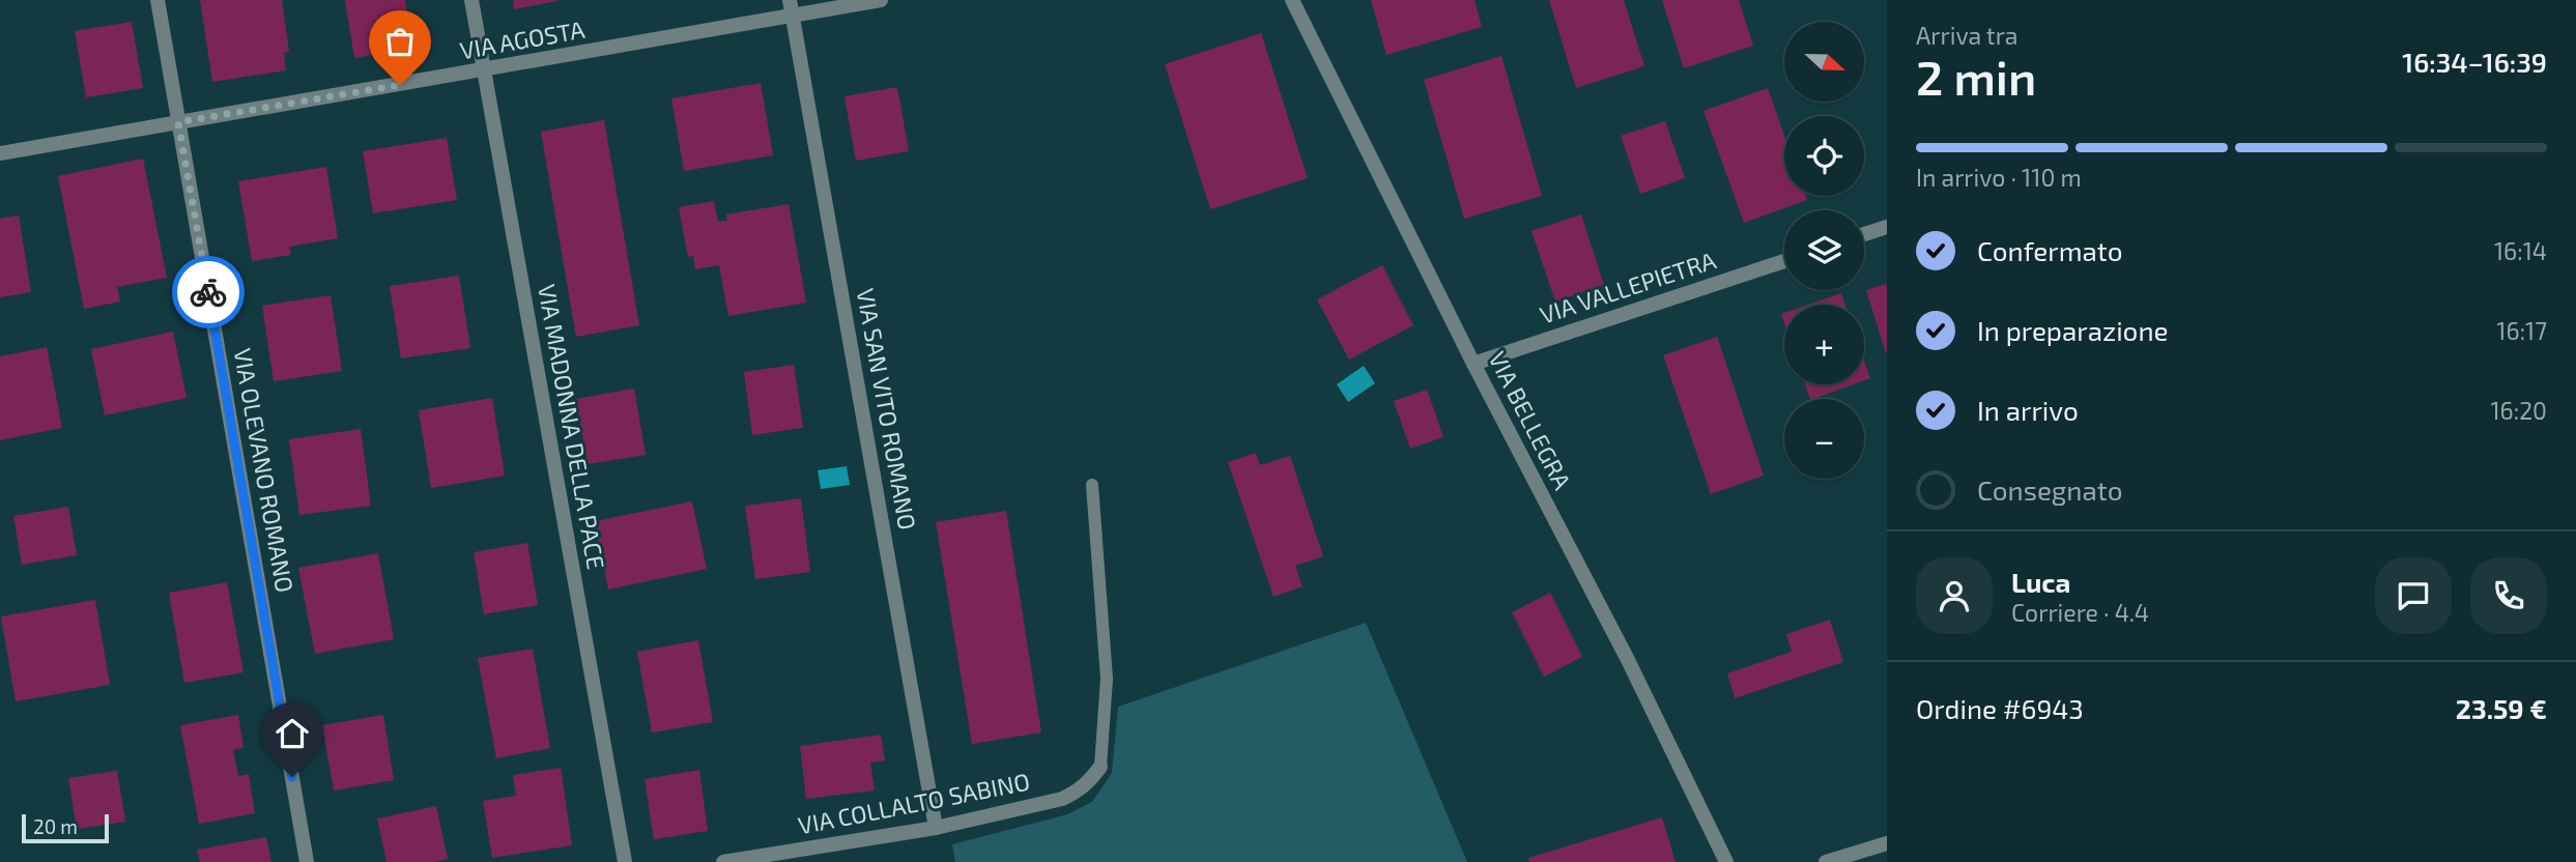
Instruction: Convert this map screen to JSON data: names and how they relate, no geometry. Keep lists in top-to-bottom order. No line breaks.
{"streets":{"street":["VIA AGOSTA","VIA VALLEPIETRA","VIA SAN VITO ROMANO","VIA BELLEGRA","VIA MADONNA DELLA PACE","VIA OLEVANO ROMANO","VIA COLLALTO SABINO"]},"crossings":[["VIA AGOSTA","VIA SAN VITO ROMANO"],["VIA AGOSTA","VIA MADONNA DELLA PACE"],["VIA AGOSTA","VIA OLEVANO ROMANO"],["VIA VALLEPIETRA","VIA BELLEGRA"],["VIA SAN VITO ROMANO","VIA COLLALTO SABINO"]],"scale_bar":"20 m","north":"right","page":{"heading":["2 min","Arriva tra","16:34–16:39"],"panel":["Luca","Corriere · 4.4","Ordine #6943","23.59 €"],"map_buttons":["+","−"],"bar":"In arrivo · 110 m","list":[["Confermato","16:14"],["In preparazione","16:17"],["In arrivo","16:20"],"Consegnato"],"scale":"20 m"}}
